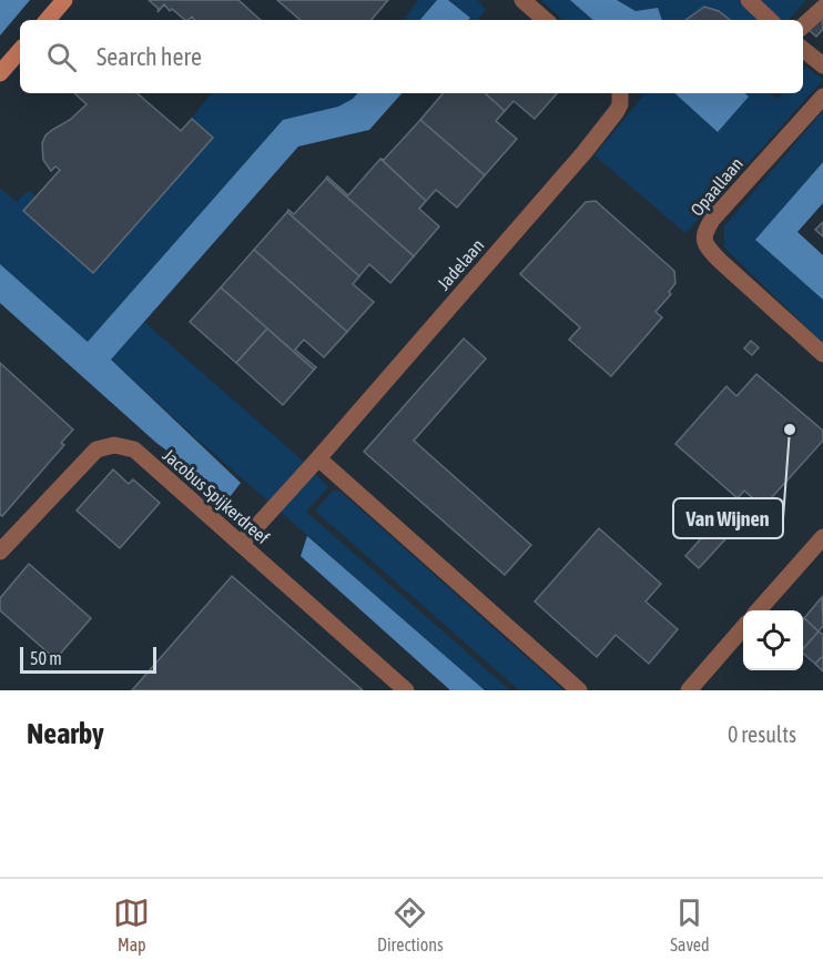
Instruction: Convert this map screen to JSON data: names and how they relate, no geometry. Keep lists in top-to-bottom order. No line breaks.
{"streets":{"street":["Opaallaan","Jadelaan","Jacobus Spijkerdreef"]},"crossings":[["Jadelaan","Jacobus Spijkerdreef"]],"places":["Van Wijnen"],"scale_bar":"50 m","page":{"search":"Search here","scale":"50 m","heading":["Nearby","0 results"],"nav":["Map","Directions","Saved"]}}
